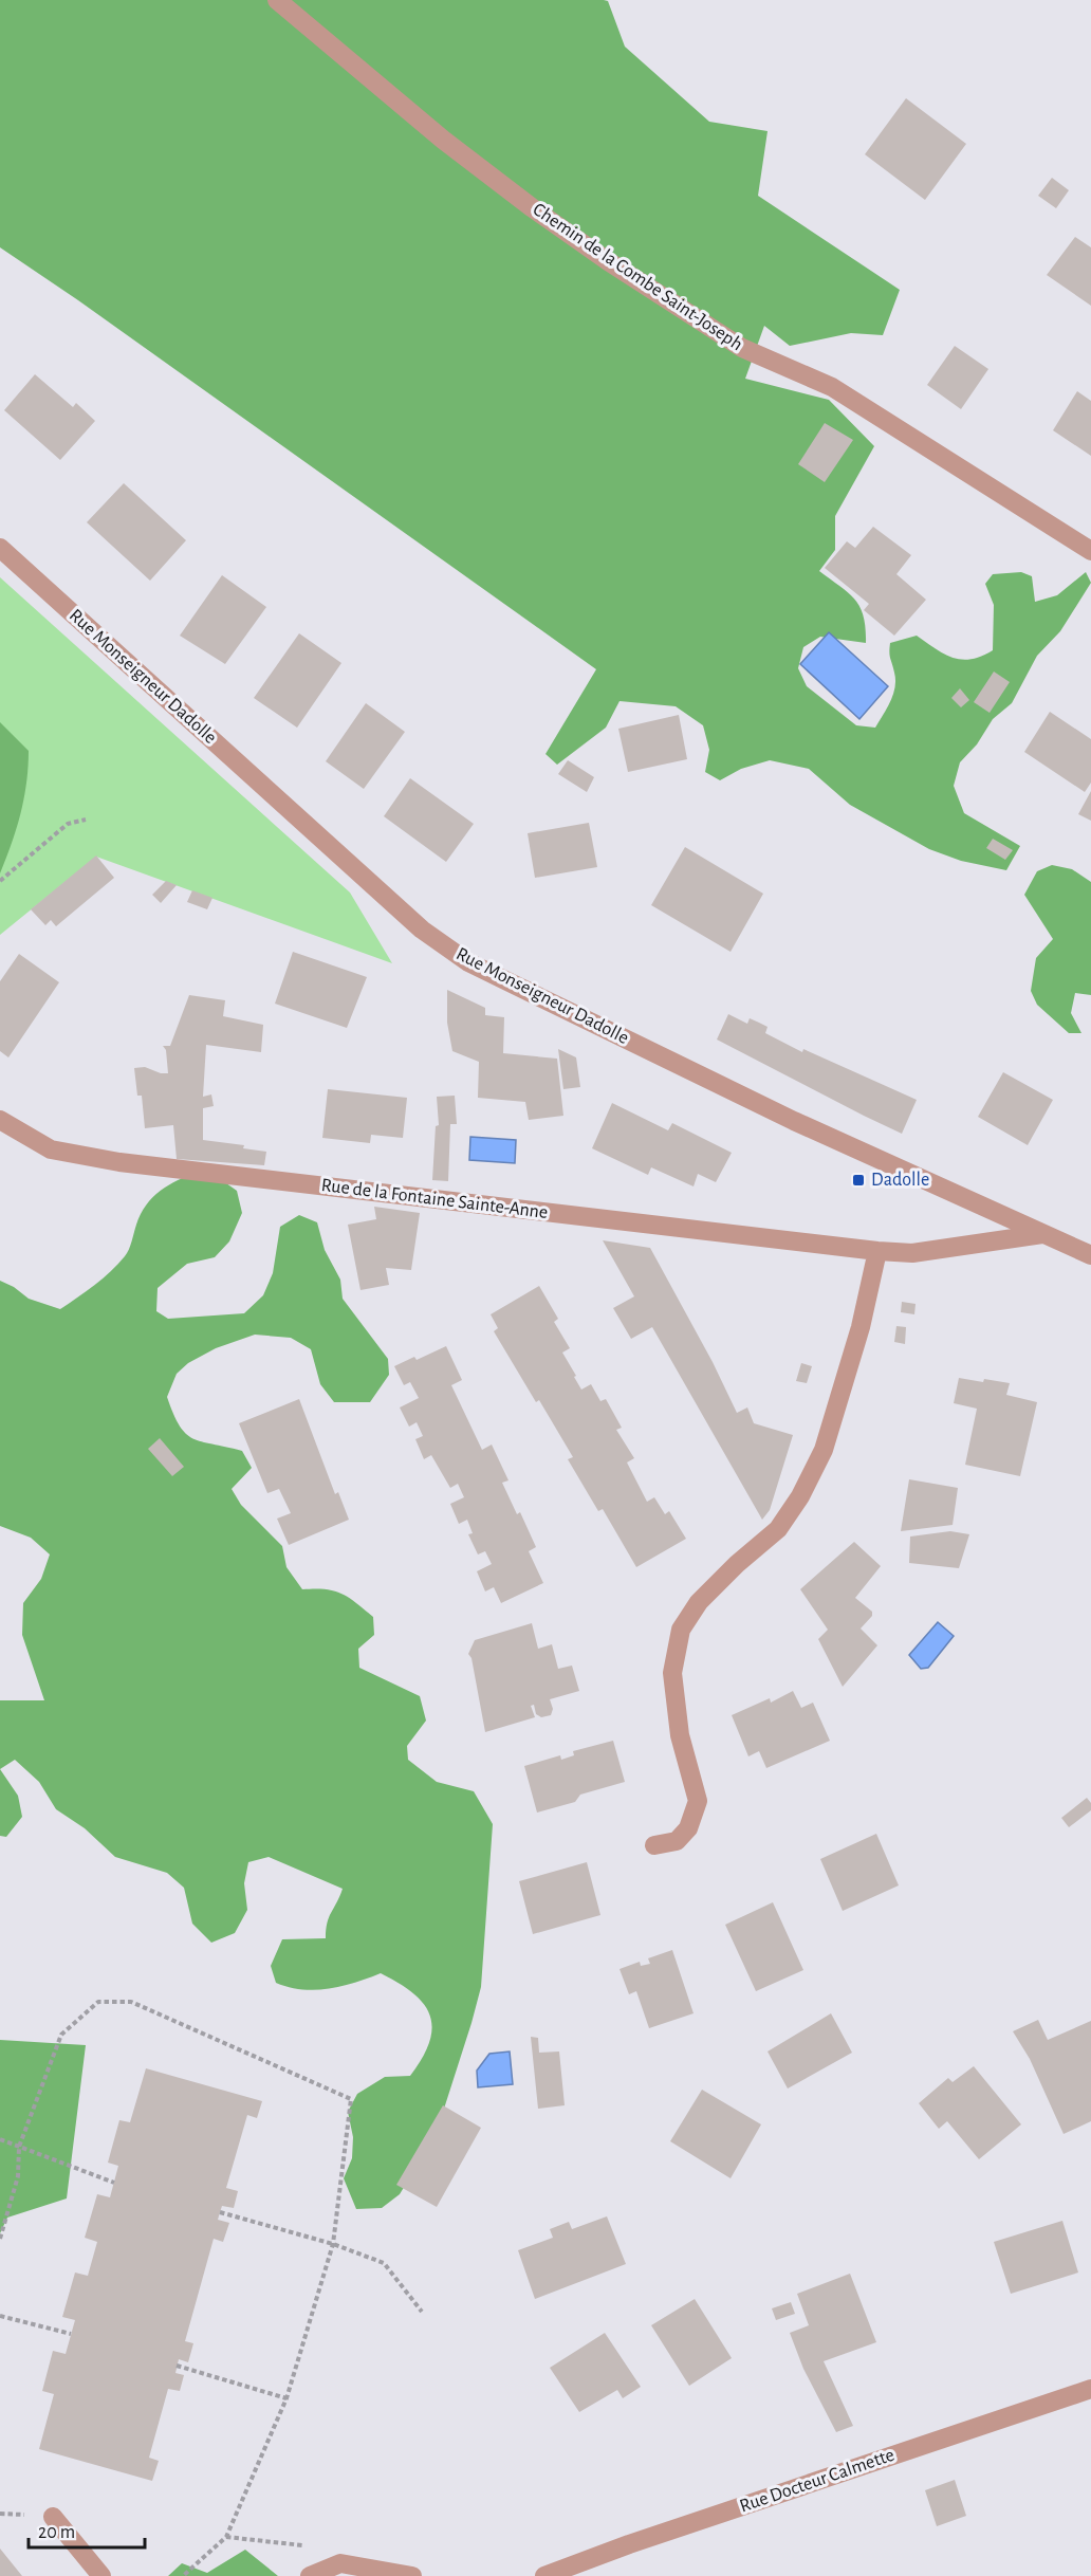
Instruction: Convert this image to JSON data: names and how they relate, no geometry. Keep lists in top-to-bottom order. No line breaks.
{"streets":{"street":["Chemin de la Combe Saint-Joseph","Rue Monseigneur Dadolle","Rue de la Fontaine Sainte-Anne","Rue Docteur Calmette"]},"crossings":[["Rue Monseigneur Dadolle","Rue de la Fontaine Sainte-Anne"]],"places":{"transit":["Dadolle"]},"scale_bar":"20 m"}
